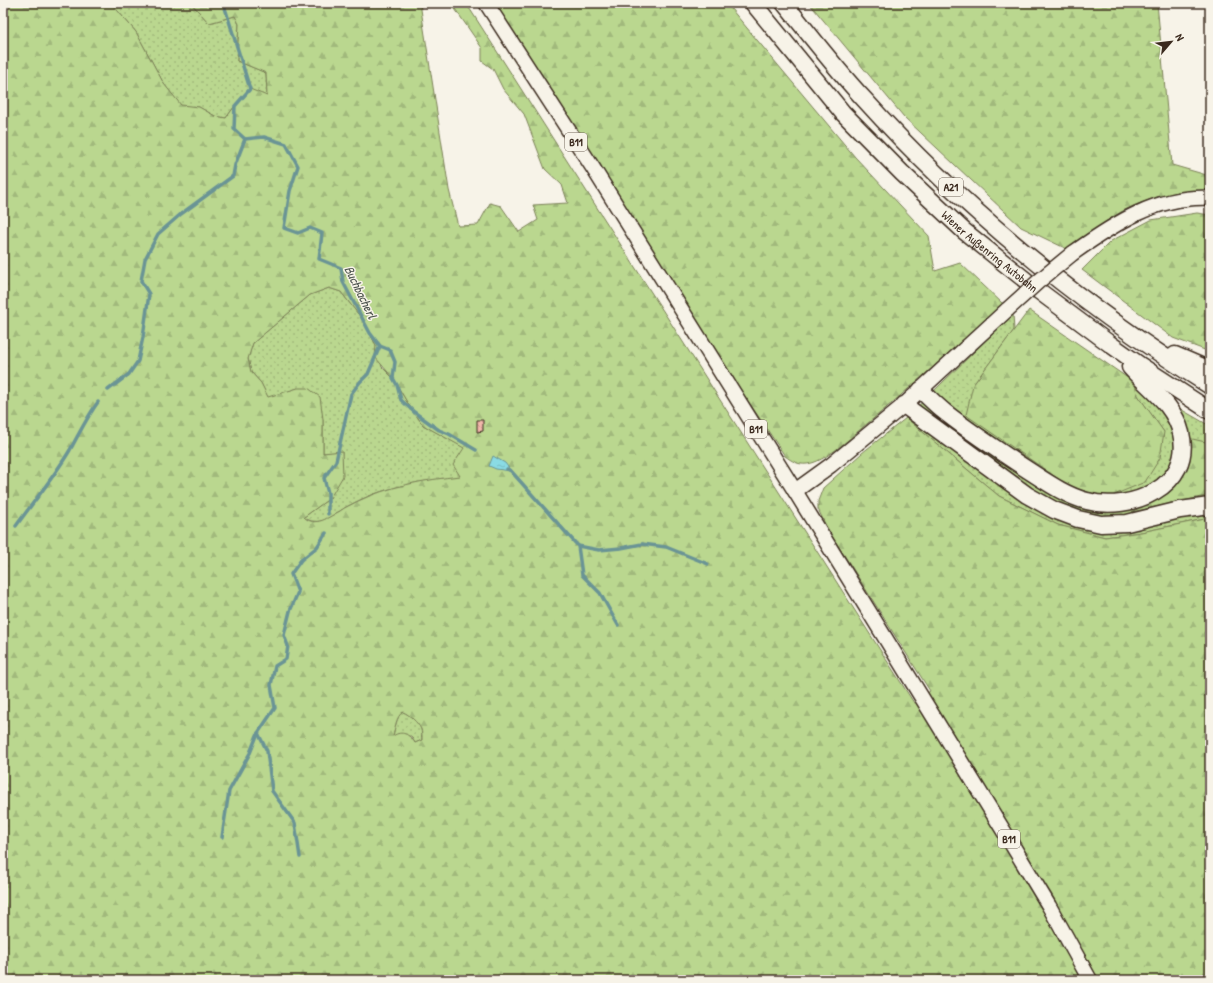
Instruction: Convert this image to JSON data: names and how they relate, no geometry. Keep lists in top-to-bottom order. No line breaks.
{"streets":{"highway":["A21","Wiener Außenring Autobahn"],"main road":["B11"]},"water":["Buchbacherl"],"north":"top right"}
